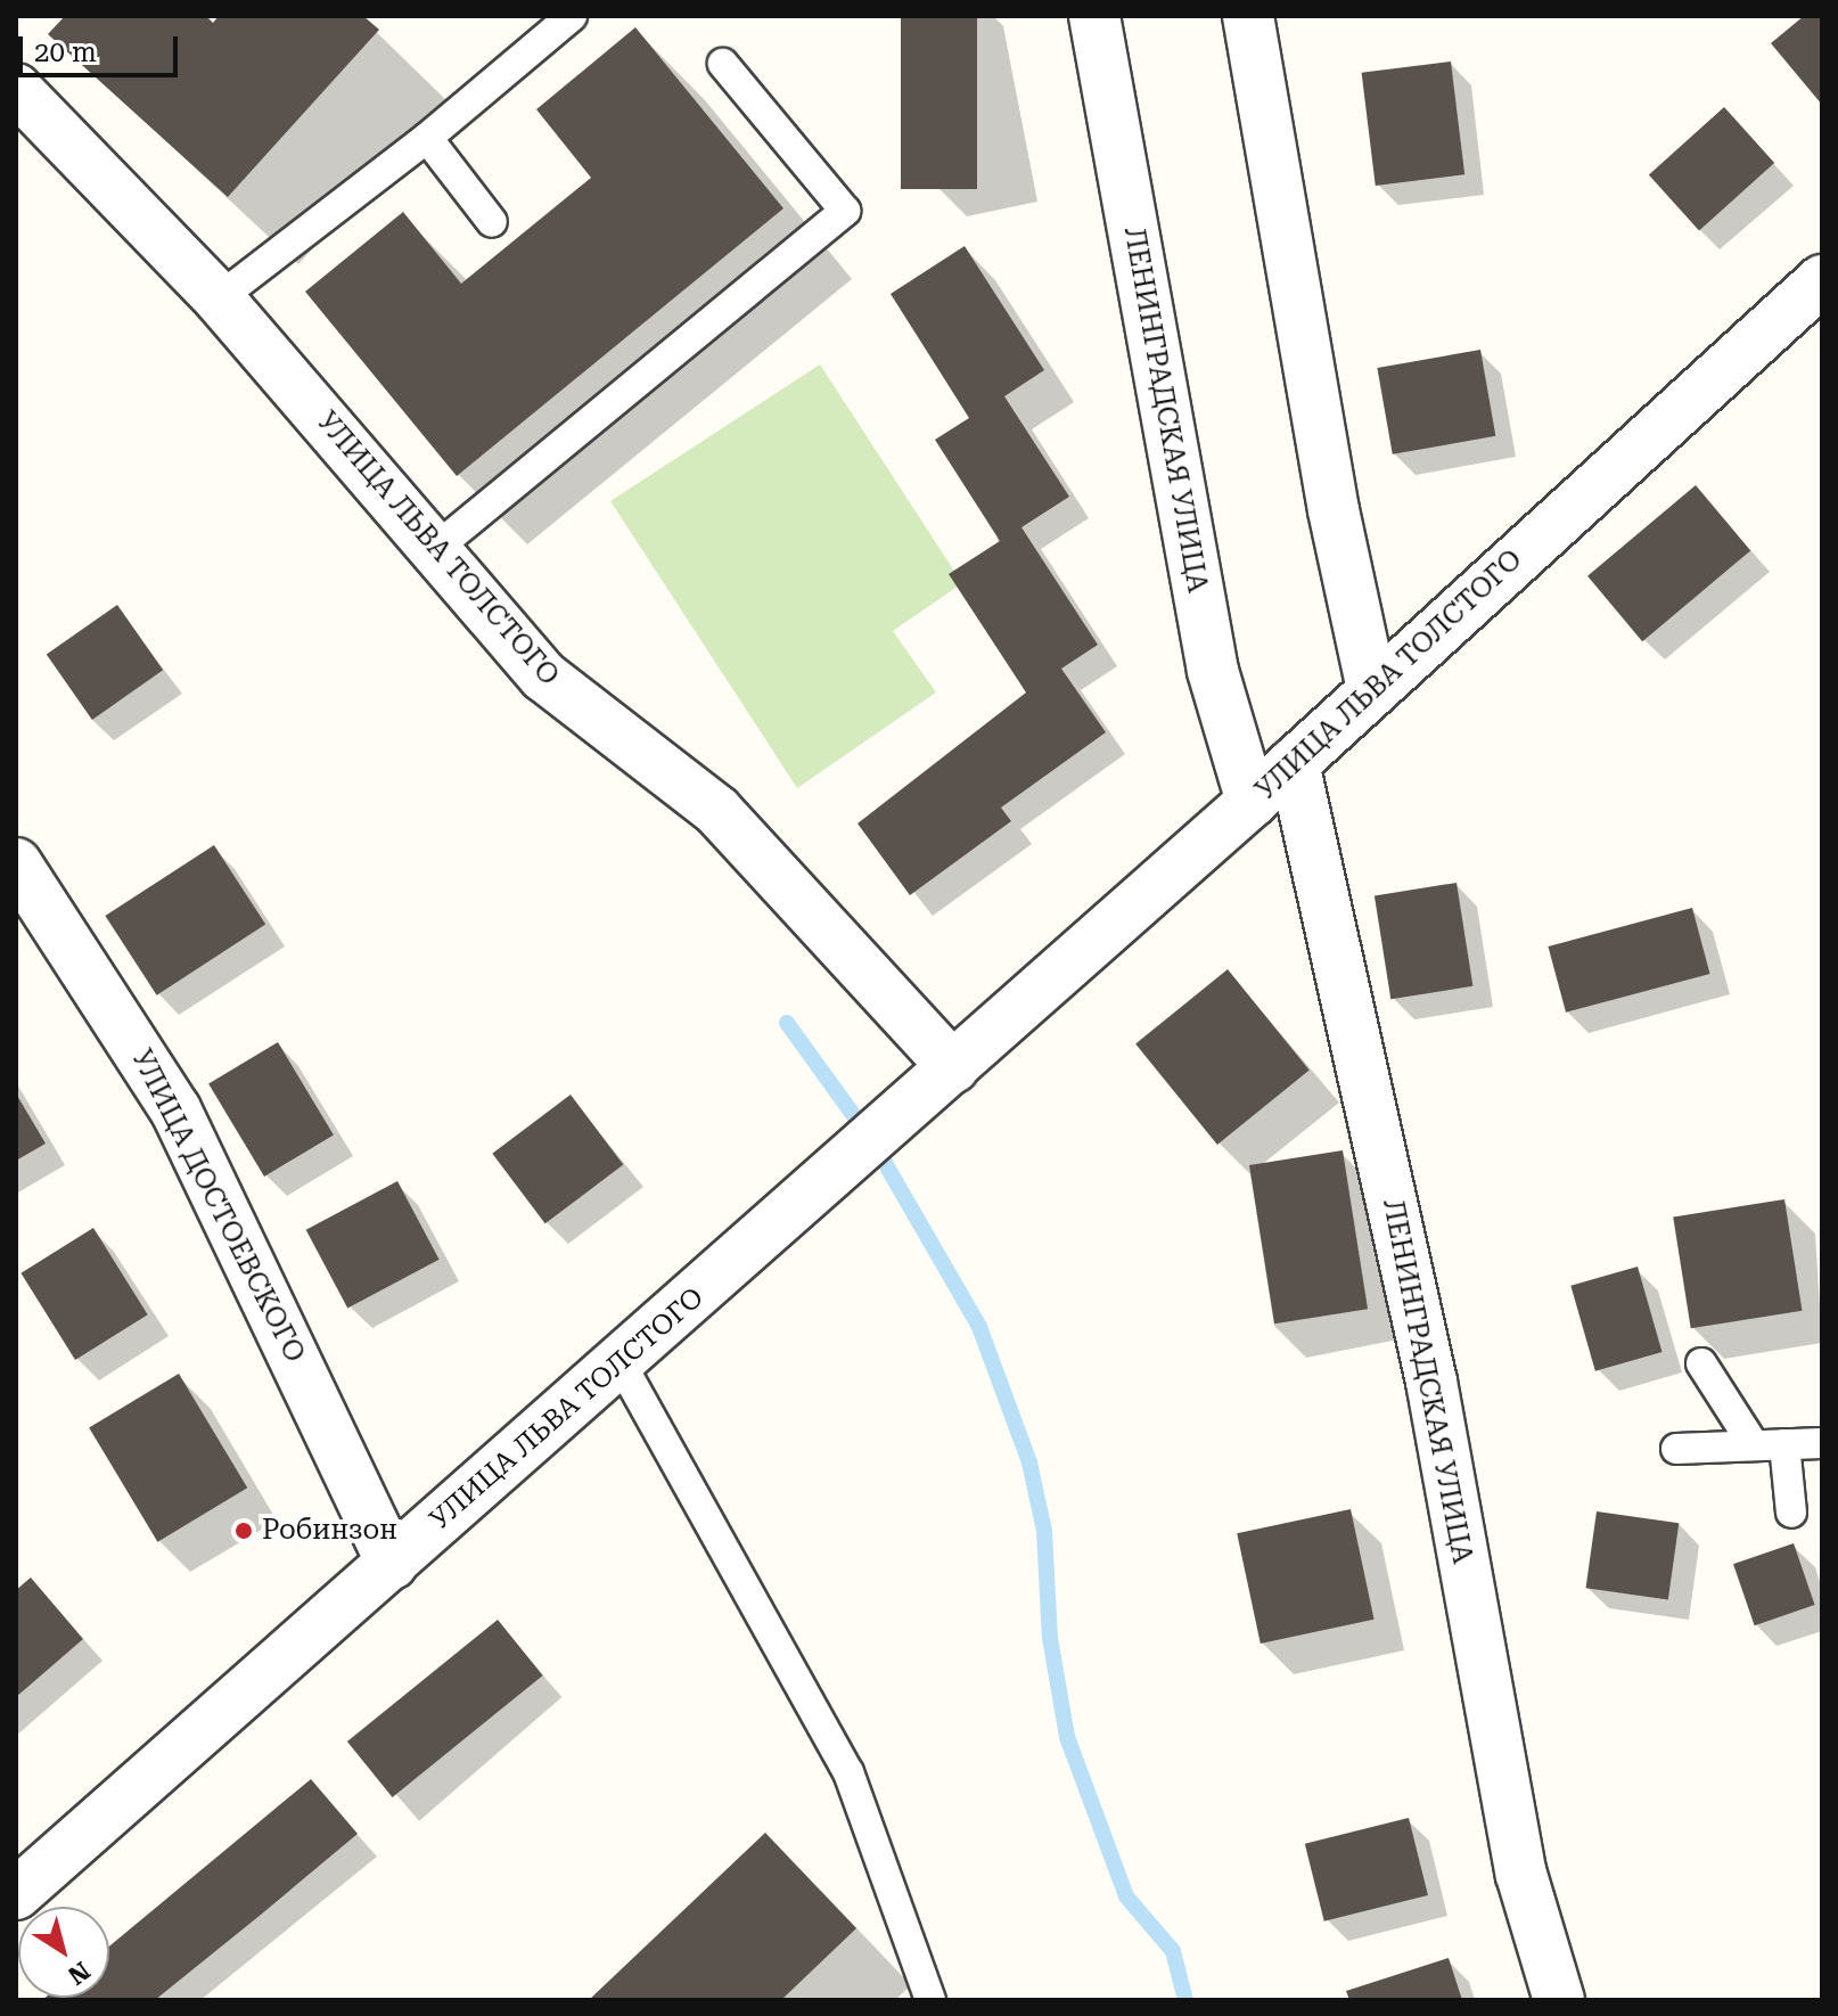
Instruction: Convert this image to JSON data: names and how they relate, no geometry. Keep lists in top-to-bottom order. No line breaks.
{"streets":{"street":["ЛЕНИНГРАДСКАЯ УЛИЦА","УЛИЦА ЛЬВА ТОЛСТОГО","УЛИЦА ДОСТОЕВСКОГО"]},"crossings":[["ЛЕНИНГРАДСКАЯ УЛИЦА","УЛИЦА ЛЬВА ТОЛСТОГО"],["УЛИЦА ЛЬВА ТОЛСТОГО","УЛИЦА ДОСТОЕВСКОГО"]],"places":["Робинзон"],"scale_bar":"20 m","north":"bottom right"}
